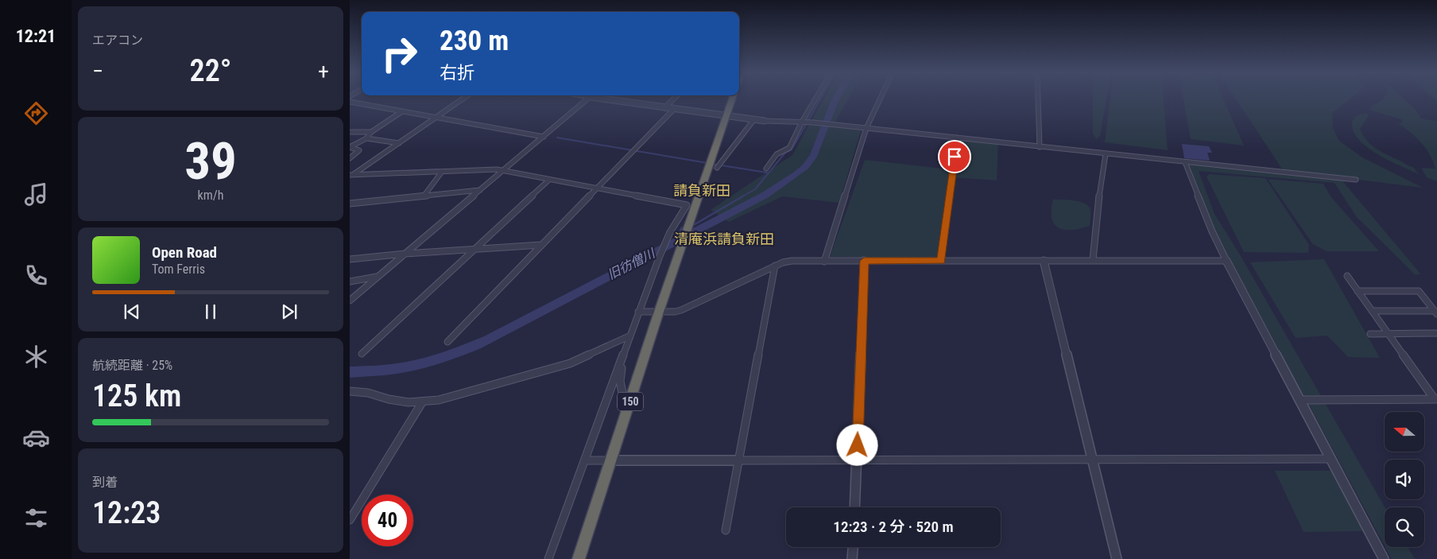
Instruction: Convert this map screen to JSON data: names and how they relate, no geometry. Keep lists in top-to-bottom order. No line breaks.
{"streets":{"highway":["150"]},"districts":["請負新田","清庵浜請負新田"],"water":["旧彷僧川"],"north":"left","page":{"tabs":"12:21","tile":["エアコン",["39","km/h"],["航続距離 · 25%","125 km"],["到着","12:23"]],"turn":["230 m","右折"],"heat":["−","22°","+"],"song":["Open Road","Tom Ferris"],"limit":"40","trip":"12:23 · 2 分 · 520 m"}}
